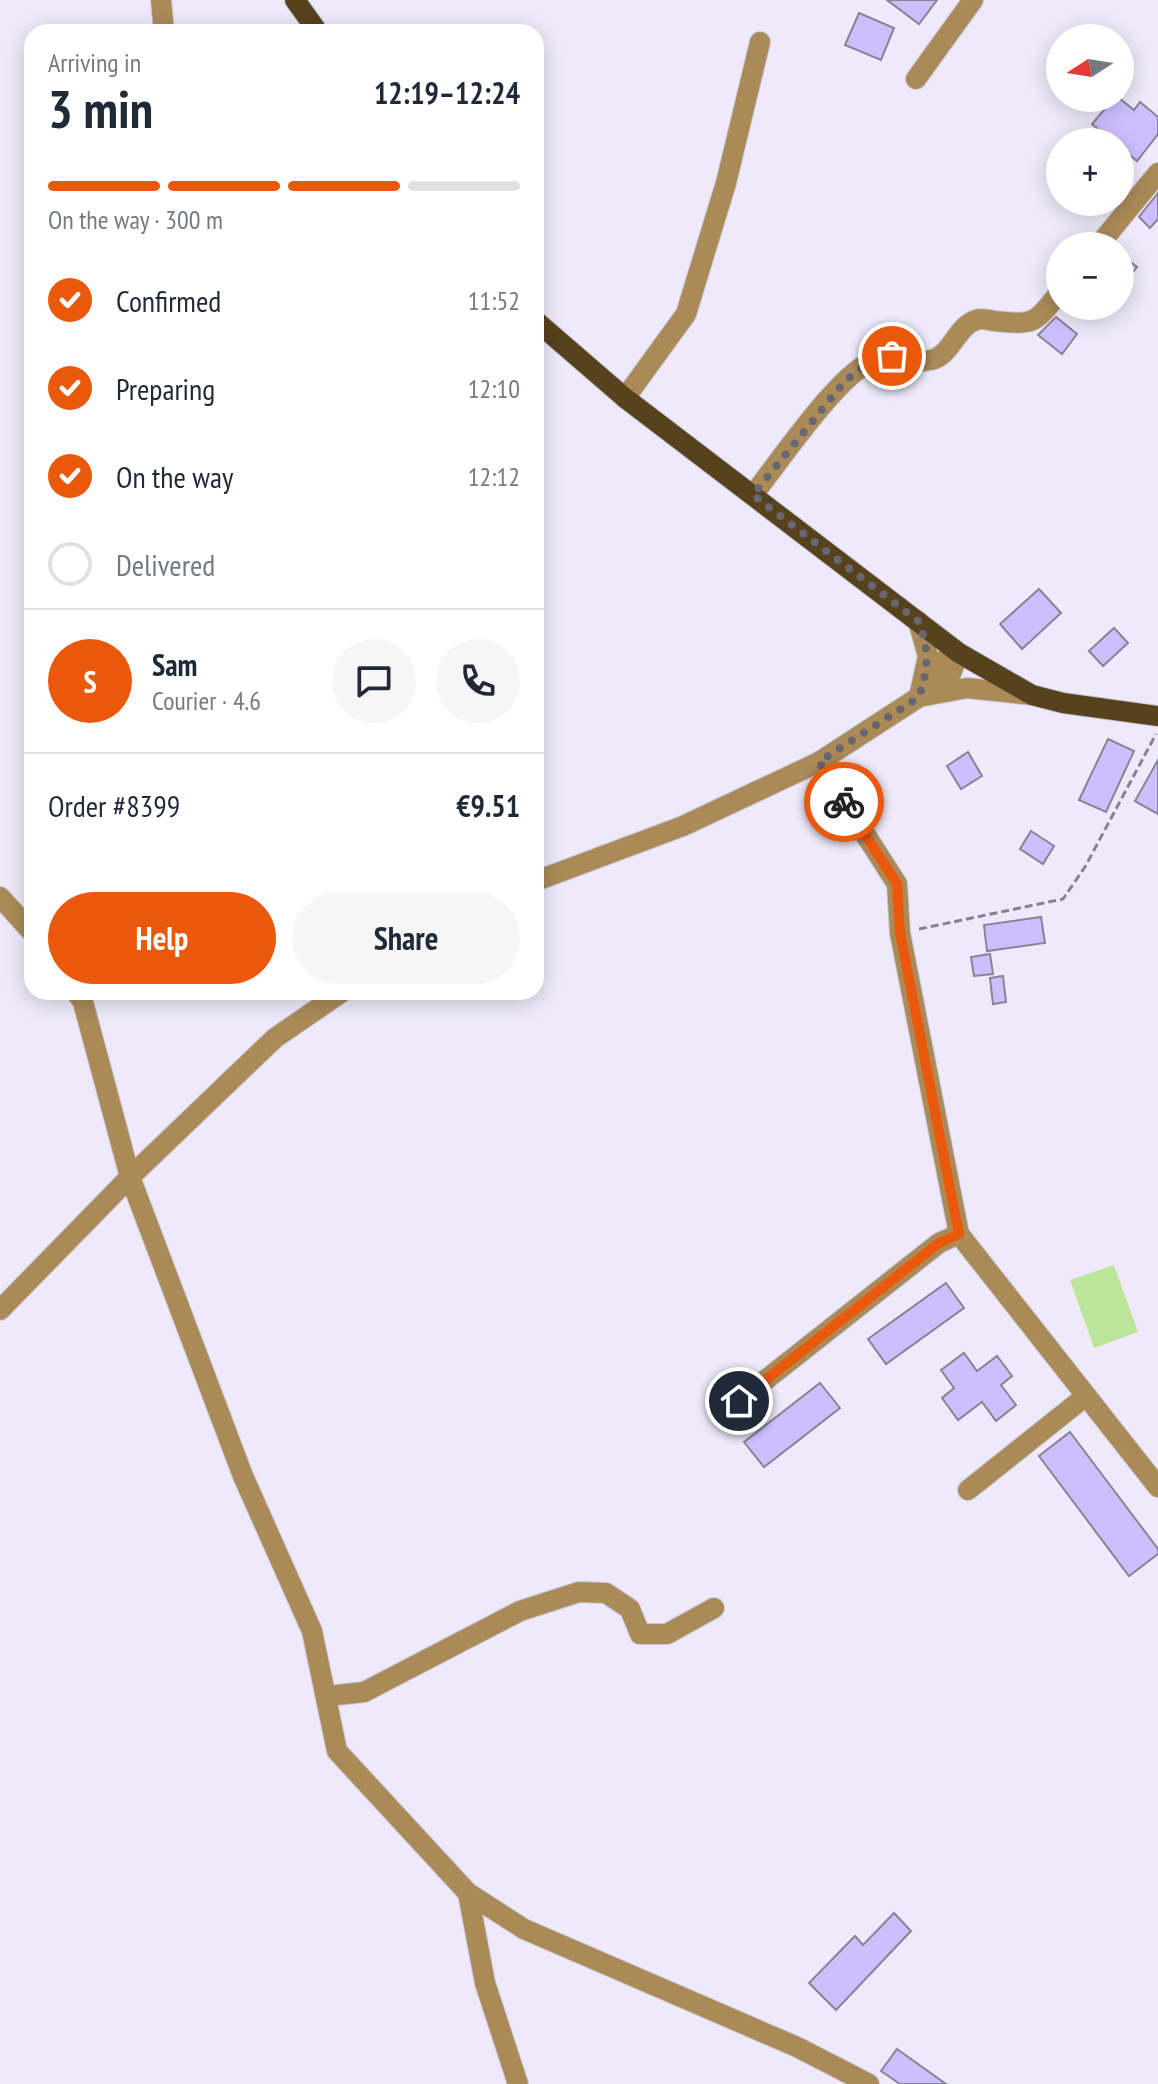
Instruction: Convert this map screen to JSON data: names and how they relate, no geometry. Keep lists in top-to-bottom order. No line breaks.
{"north":"left","page":{"map_buttons":["+","−"],"heading":["3 min","Arriving in","12:19–12:24"],"panel":["Sam","Courier · 4.6","Order #8399","€9.51"],"bar":"On the way · 300 m","list":[["Confirmed","11:52"],["Preparing","12:10"],["On the way","12:12"],"Delivered"],"round":"S","buttons":["Help","Share"]}}
